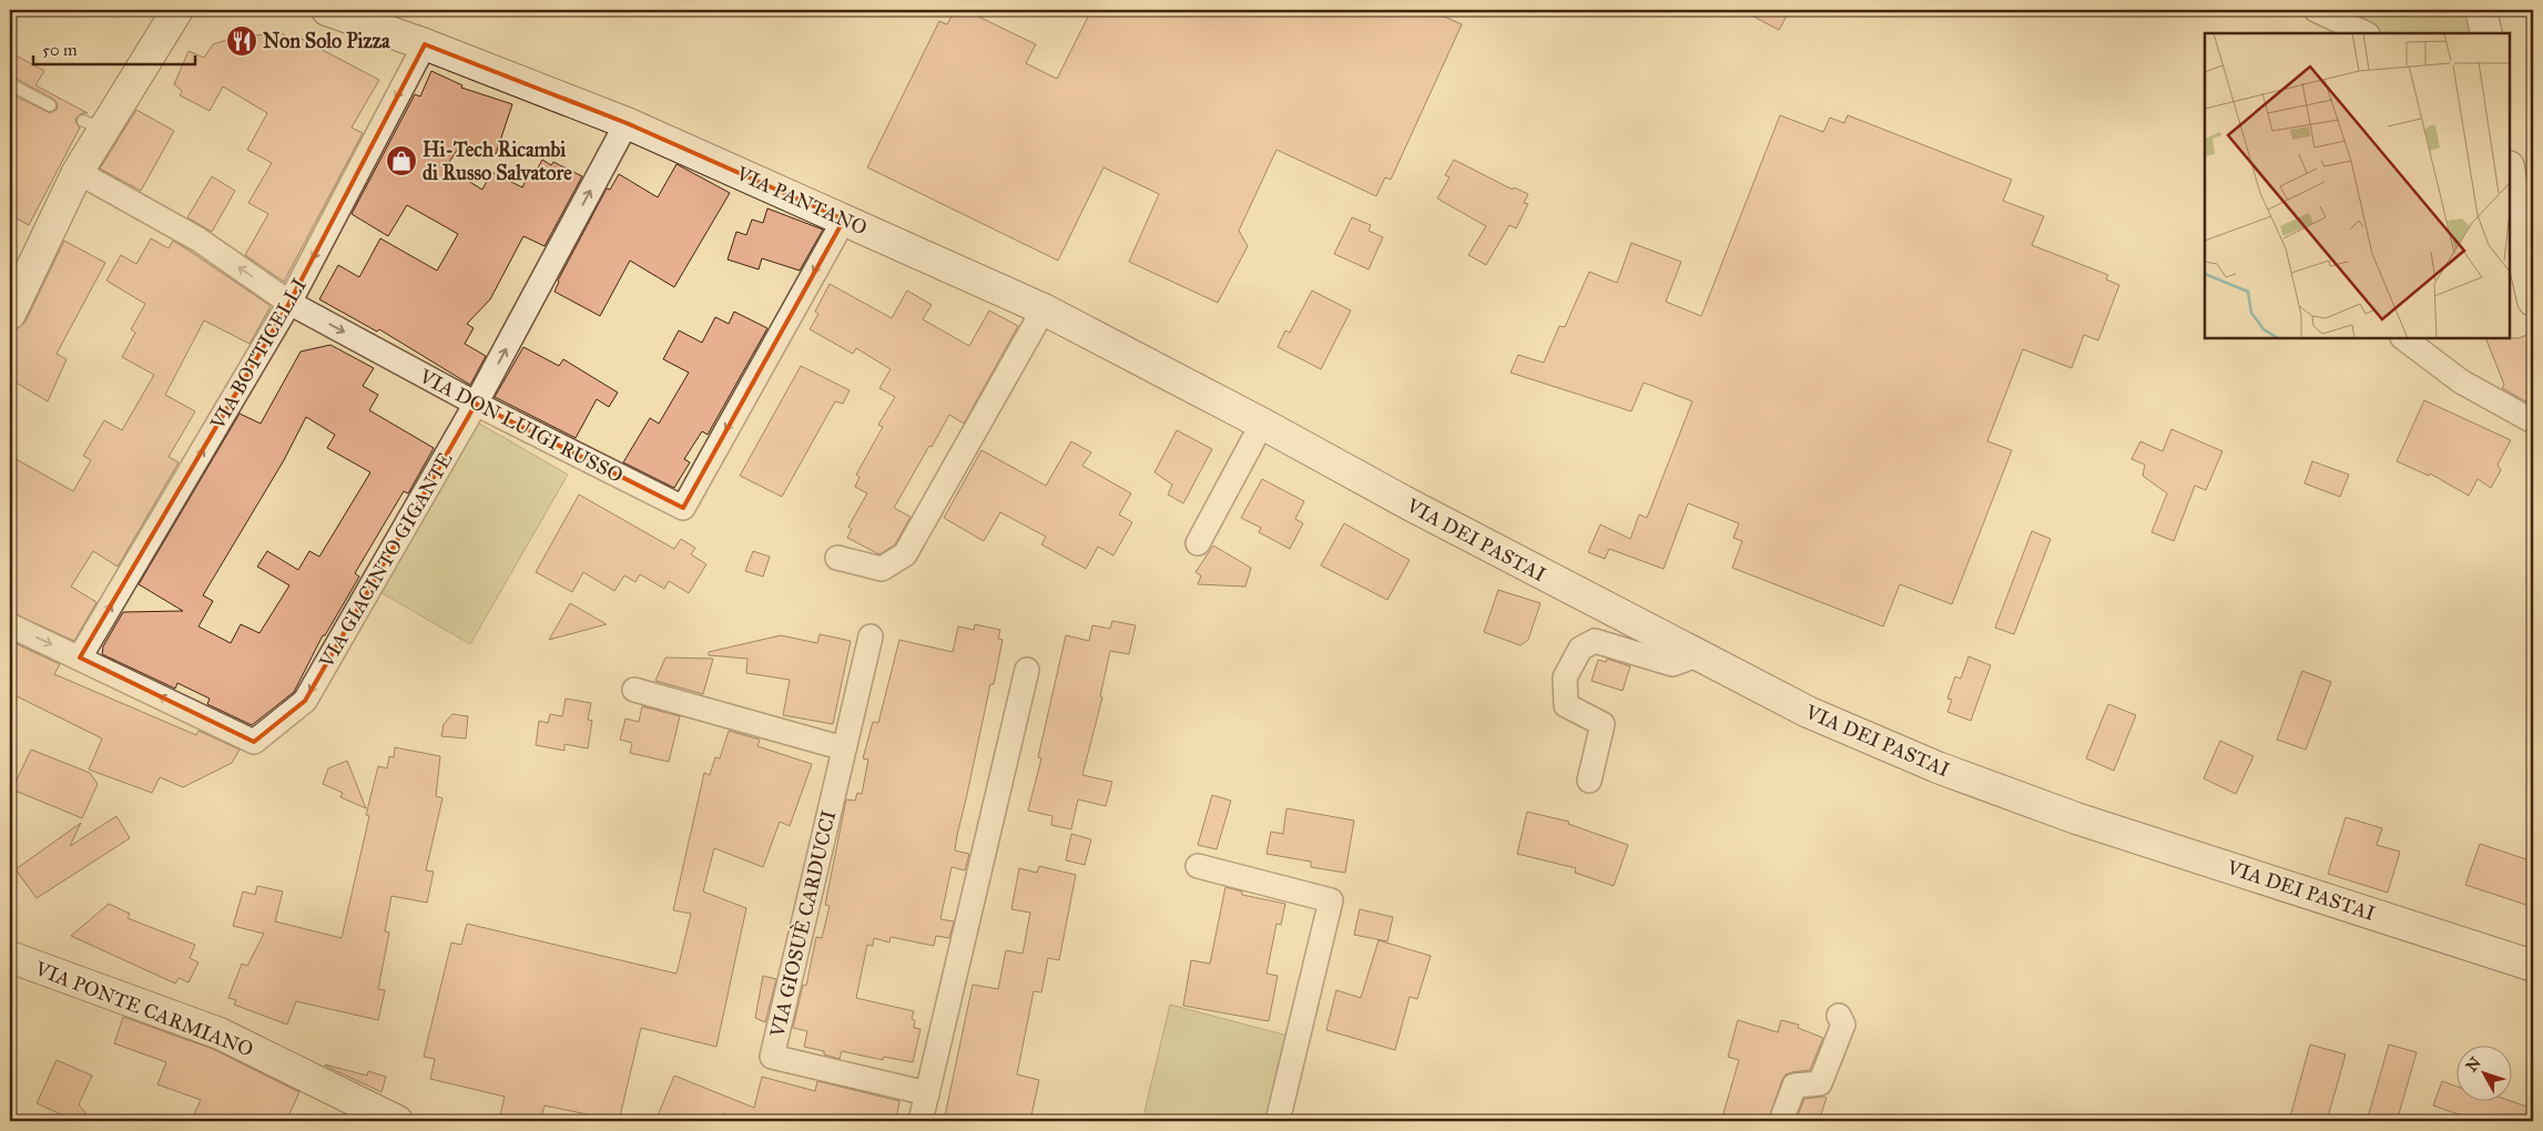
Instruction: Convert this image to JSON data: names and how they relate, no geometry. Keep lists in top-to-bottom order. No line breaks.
{"streets":{"street":["VIA PANTANO","VIA BOTTICELLI","VIA DON LUIGI RUSSO","VIA DEI PASTAI","VIA GIACINTO GIGANTE","VIA GIOSUÈ CARDUCCI","VIA PONTE CARMIANO"]},"crossings":[["VIA PANTANO","VIA BOTTICELLI"],["VIA PANTANO","VIA DON LUIGI RUSSO"],["VIA PANTANO","VIA DEI PASTAI"],["VIA PANTANO","VIA GIACINTO GIGANTE"],["VIA BOTTICELLI","VIA DON LUIGI RUSSO"],["VIA BOTTICELLI","VIA GIACINTO GIGANTE"],["VIA DON LUIGI RUSSO","VIA GIACINTO GIGANTE"]],"places":{"restaurant":["Non Solo Pizza"],"shop":["Hi-Tech Ricambi di Russo Salvatore"]},"scale_bar":"50 m","north":"top left"}
